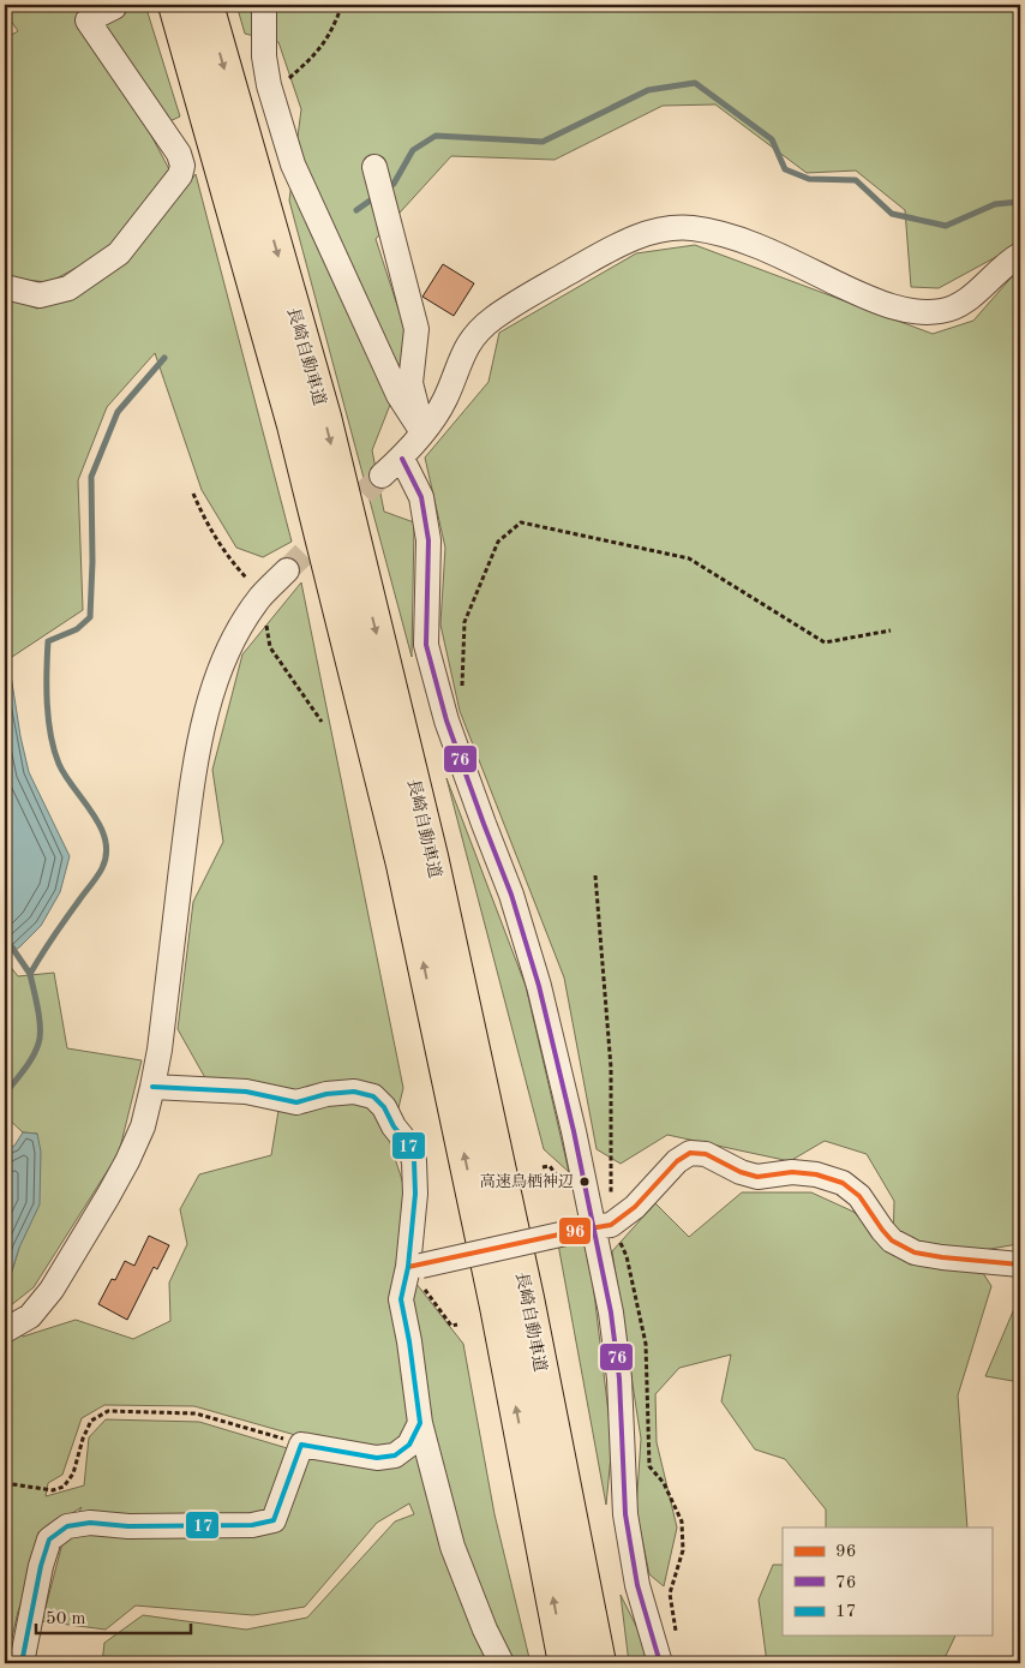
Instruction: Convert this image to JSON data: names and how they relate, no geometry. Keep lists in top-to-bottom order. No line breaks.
{"streets":{"highway":["長崎自動車道"]},"places":["高速鳥栖神辺"],"lines":["transit line 76","transit line 17","transit line 96"],"legend":["96","76","17"],"scale_bar":"50 m"}
